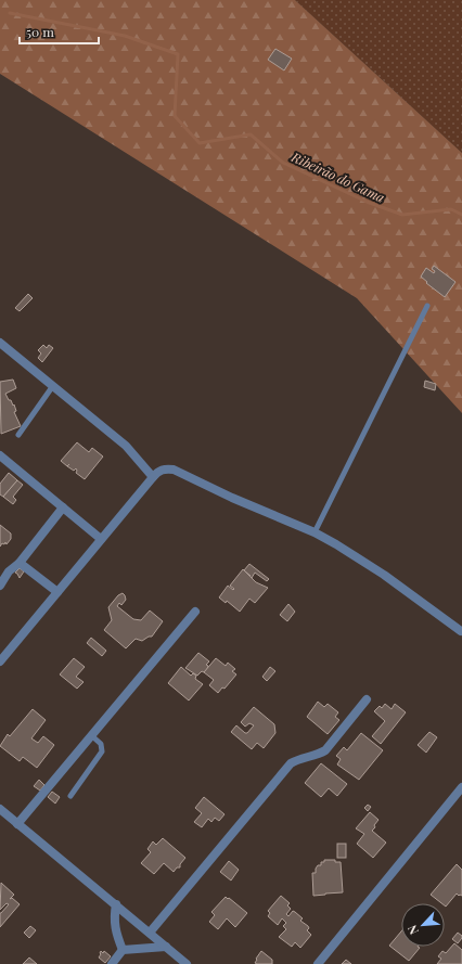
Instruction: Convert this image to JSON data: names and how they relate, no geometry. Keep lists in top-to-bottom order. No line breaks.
{"water":["Ribeirão do Gama"],"scale_bar":"50 m","north":"bottom left"}
